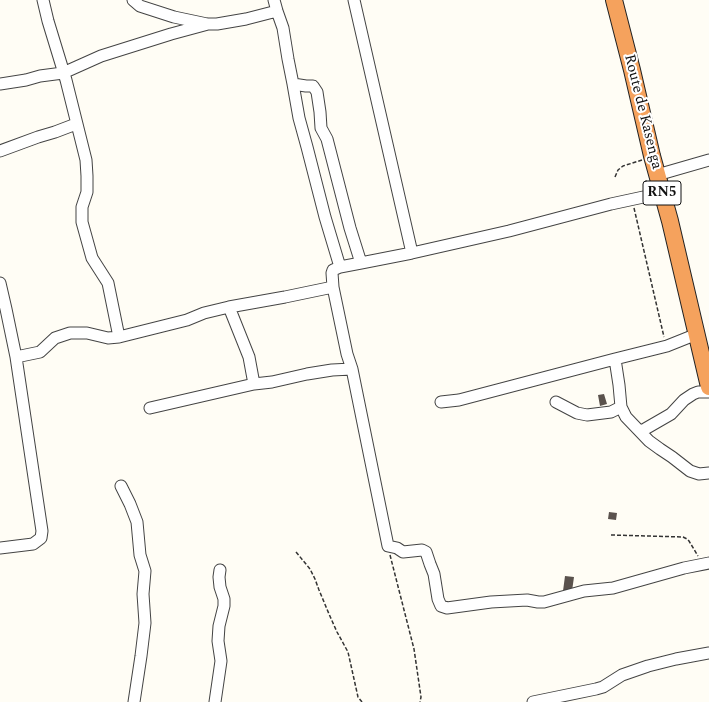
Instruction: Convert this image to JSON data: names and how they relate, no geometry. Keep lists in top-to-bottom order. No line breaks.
{"streets":{"highway":["Route de Kasenga","RN5"]}}
